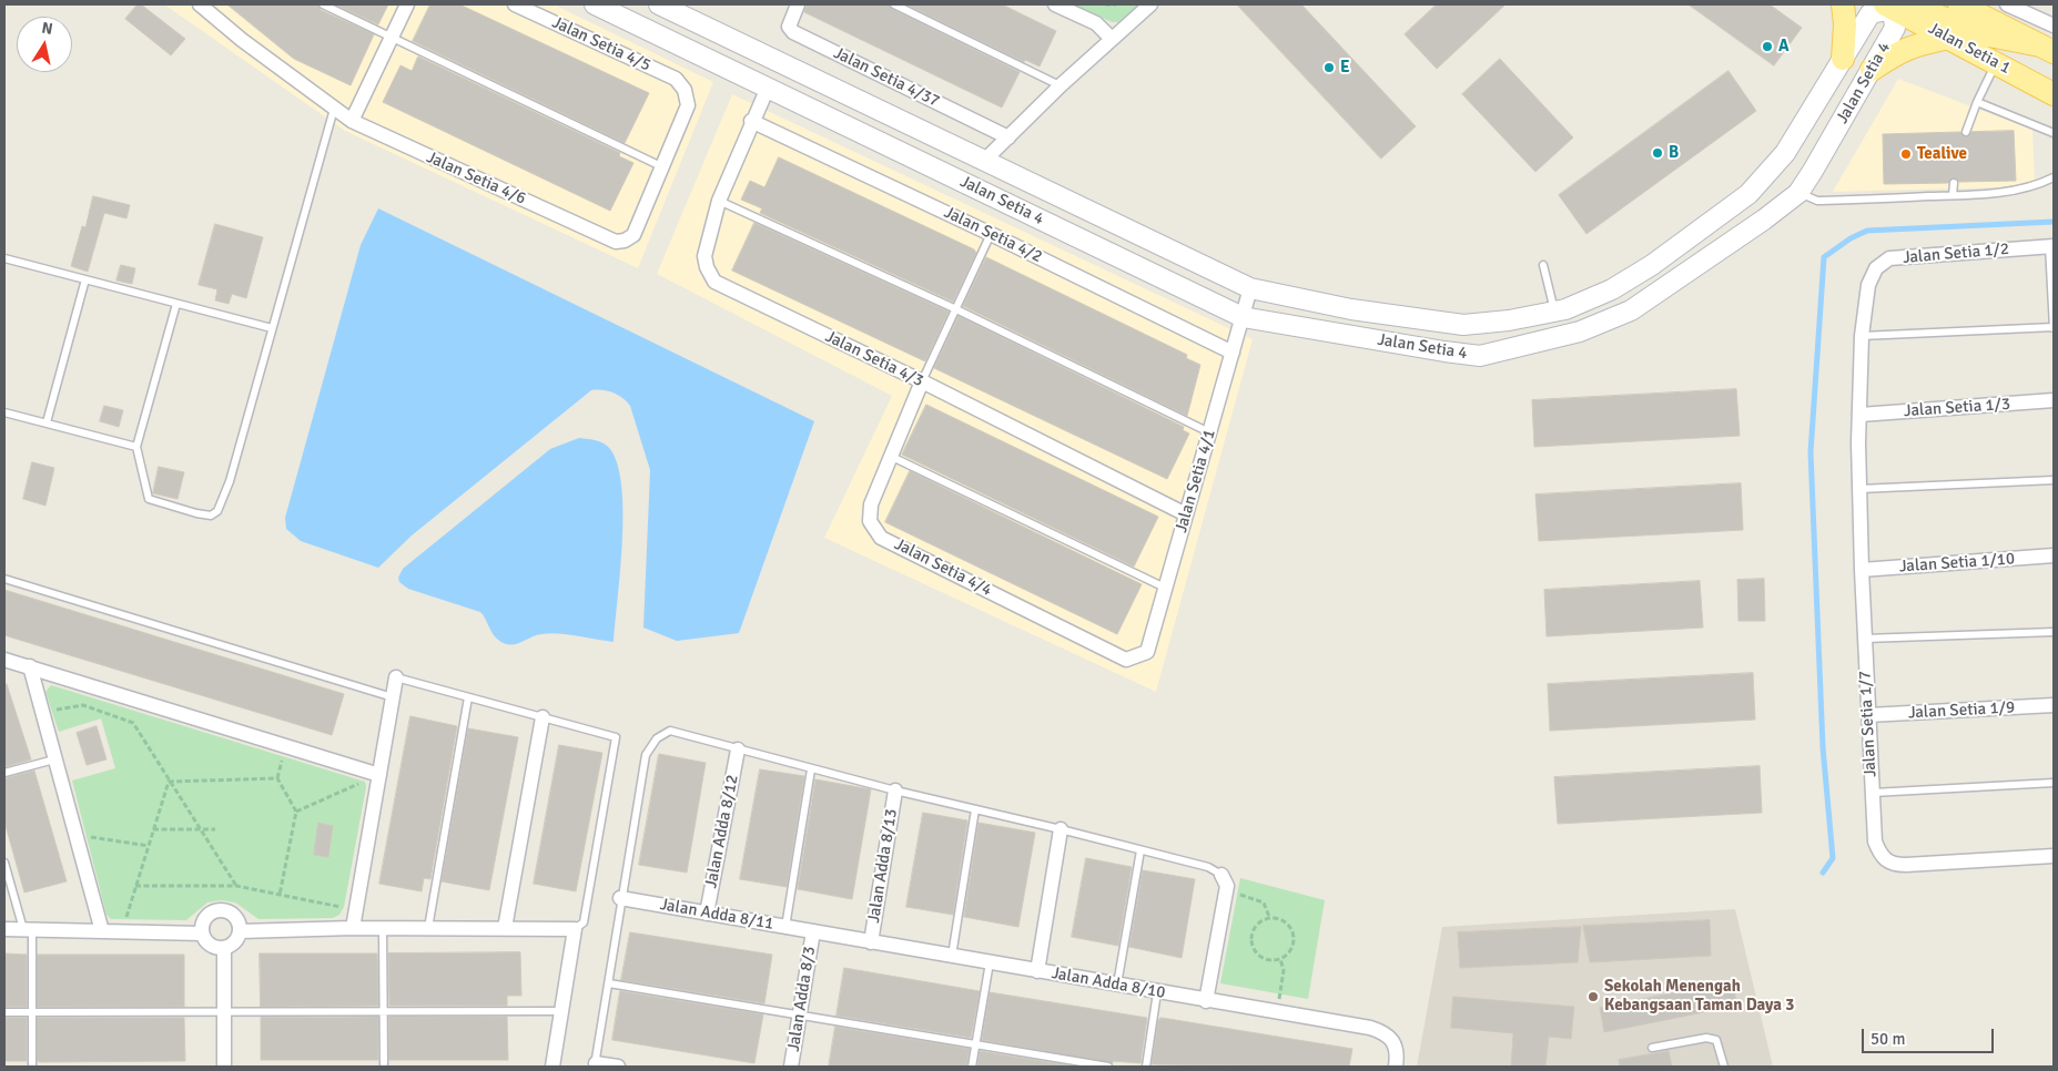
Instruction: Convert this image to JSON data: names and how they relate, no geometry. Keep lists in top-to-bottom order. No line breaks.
{"streets":{"main road":["Jalan Setia 1"],"street":["Jalan Setia 4/5","Jalan Setia 4/37","Jalan Setia 4","Jalan Setia 4/6","Jalan Setia 4/2","Jalan Setia 1/2","Jalan Setia 4/3","Jalan Setia 1/3","Jalan Setia 4/1","Jalan Setia 1/10","Jalan Setia 4/4","Jalan Setia 1/9","Jalan Setia 1/7","Jalan Adda 8/12","Jalan Adda 8/13","Jalan Adda 8/11","Jalan Adda 8/10","Jalan Adda 8/3"]},"crossings":[["Jalan Setia 4/5","Jalan Setia 4/6"],["Jalan Setia 1","Jalan Setia 4"],["Jalan Setia 4","Jalan Setia 4/3"],["Jalan Setia 4","Jalan Setia 4/1"],["Jalan Setia 4/2","Jalan Setia 4/3"],["Jalan Setia 4/2","Jalan Setia 4/1"],["Jalan Setia 1/2","Jalan Setia 1/3"],["Jalan Setia 1/2","Jalan Setia 1/7"],["Jalan Setia 4/3","Jalan Setia 4/1"],["Jalan Setia 4/3","Jalan Setia 4/4"],["Jalan Setia 1/3","Jalan Setia 1/7"],["Jalan Setia 4/1","Jalan Setia 4/4"],["Jalan Setia 1/10","Jalan Setia 1/7"],["Jalan Setia 1/9","Jalan Setia 1/7"],["Jalan Adda 8/12","Jalan Adda 8/11"],["Jalan Adda 8/13","Jalan Adda 8/10"],["Jalan Adda 8/11","Jalan Adda 8/10"],["Jalan Adda 8/11","Jalan Adda 8/3"],["Jalan Adda 8/10","Jalan Adda 8/3"]],"places":["A","E","B","Tealive","Sekolah Menengah Kebangsaan Taman Daya 3"],"scale_bar":"50 m","north":"top"}
